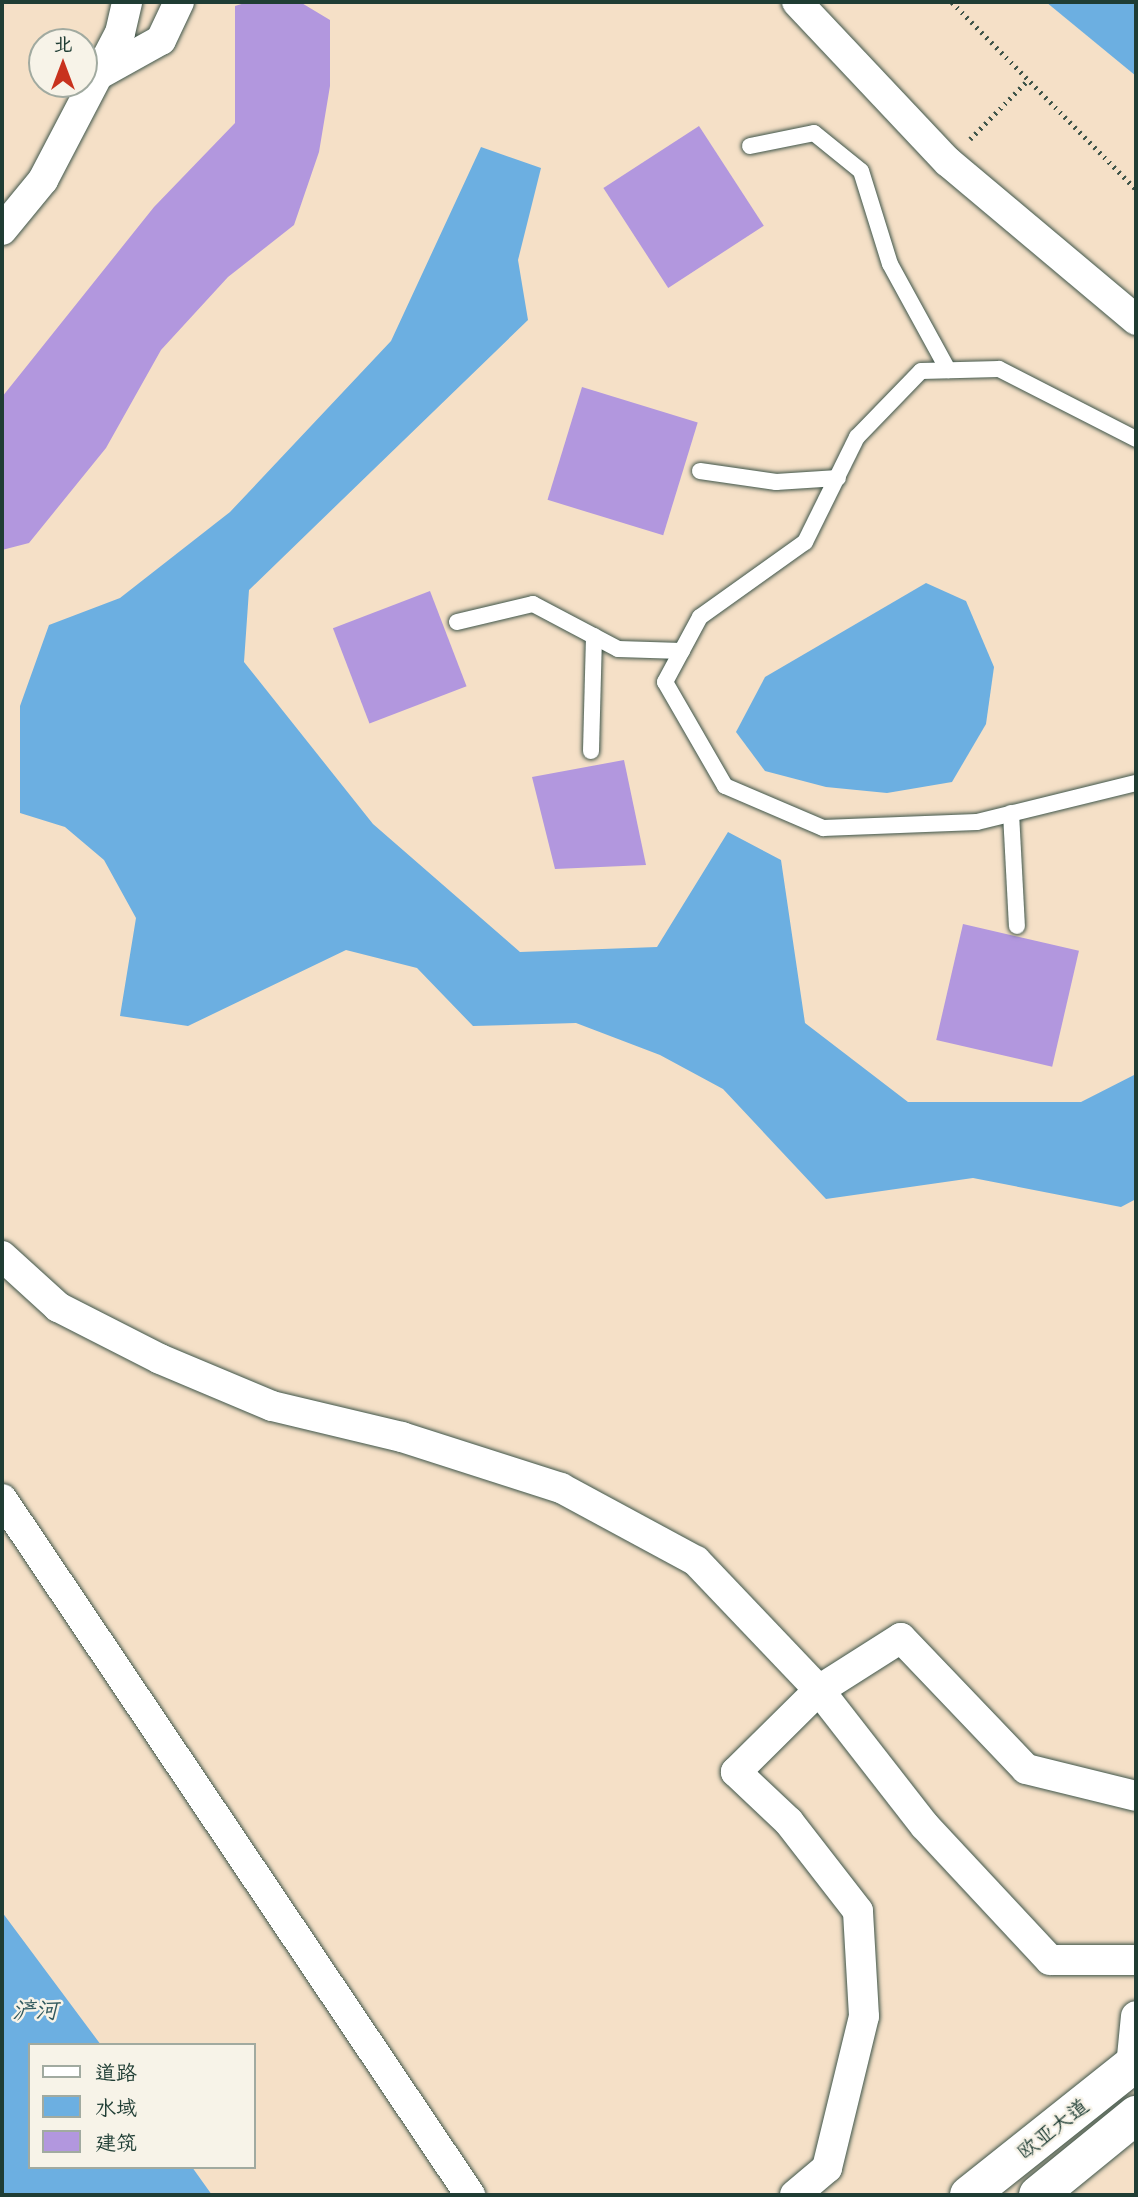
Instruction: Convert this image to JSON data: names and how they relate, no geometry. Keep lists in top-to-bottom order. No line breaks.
{"streets":{"main road":["欧亚大道"]},"water":["浐河"],"legend":["道路","水域","建筑"],"north":"top"}
